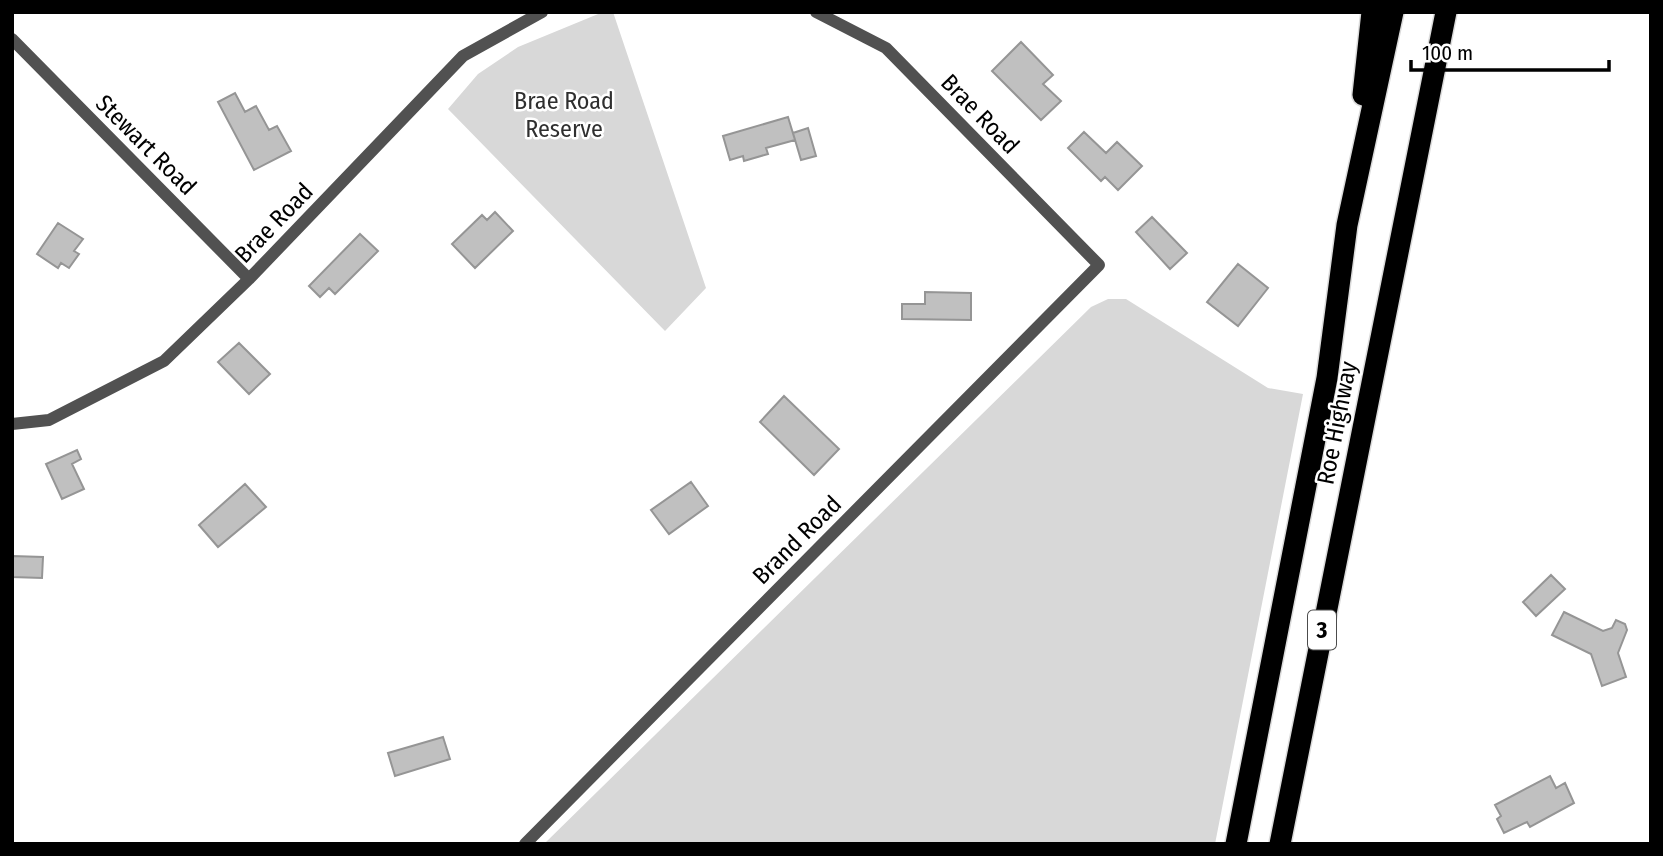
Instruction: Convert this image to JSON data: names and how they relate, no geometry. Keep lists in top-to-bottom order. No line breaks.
{"streets":{"highway":["Roe Highway","3"],"street":["Brae Road","Stewart Road","Brand Road"]},"crossings":[["Brae Road","Stewart Road"],["Brae Road","Brand Road"]],"parks":["Brae Road Reserve"],"scale_bar":"100 m"}
